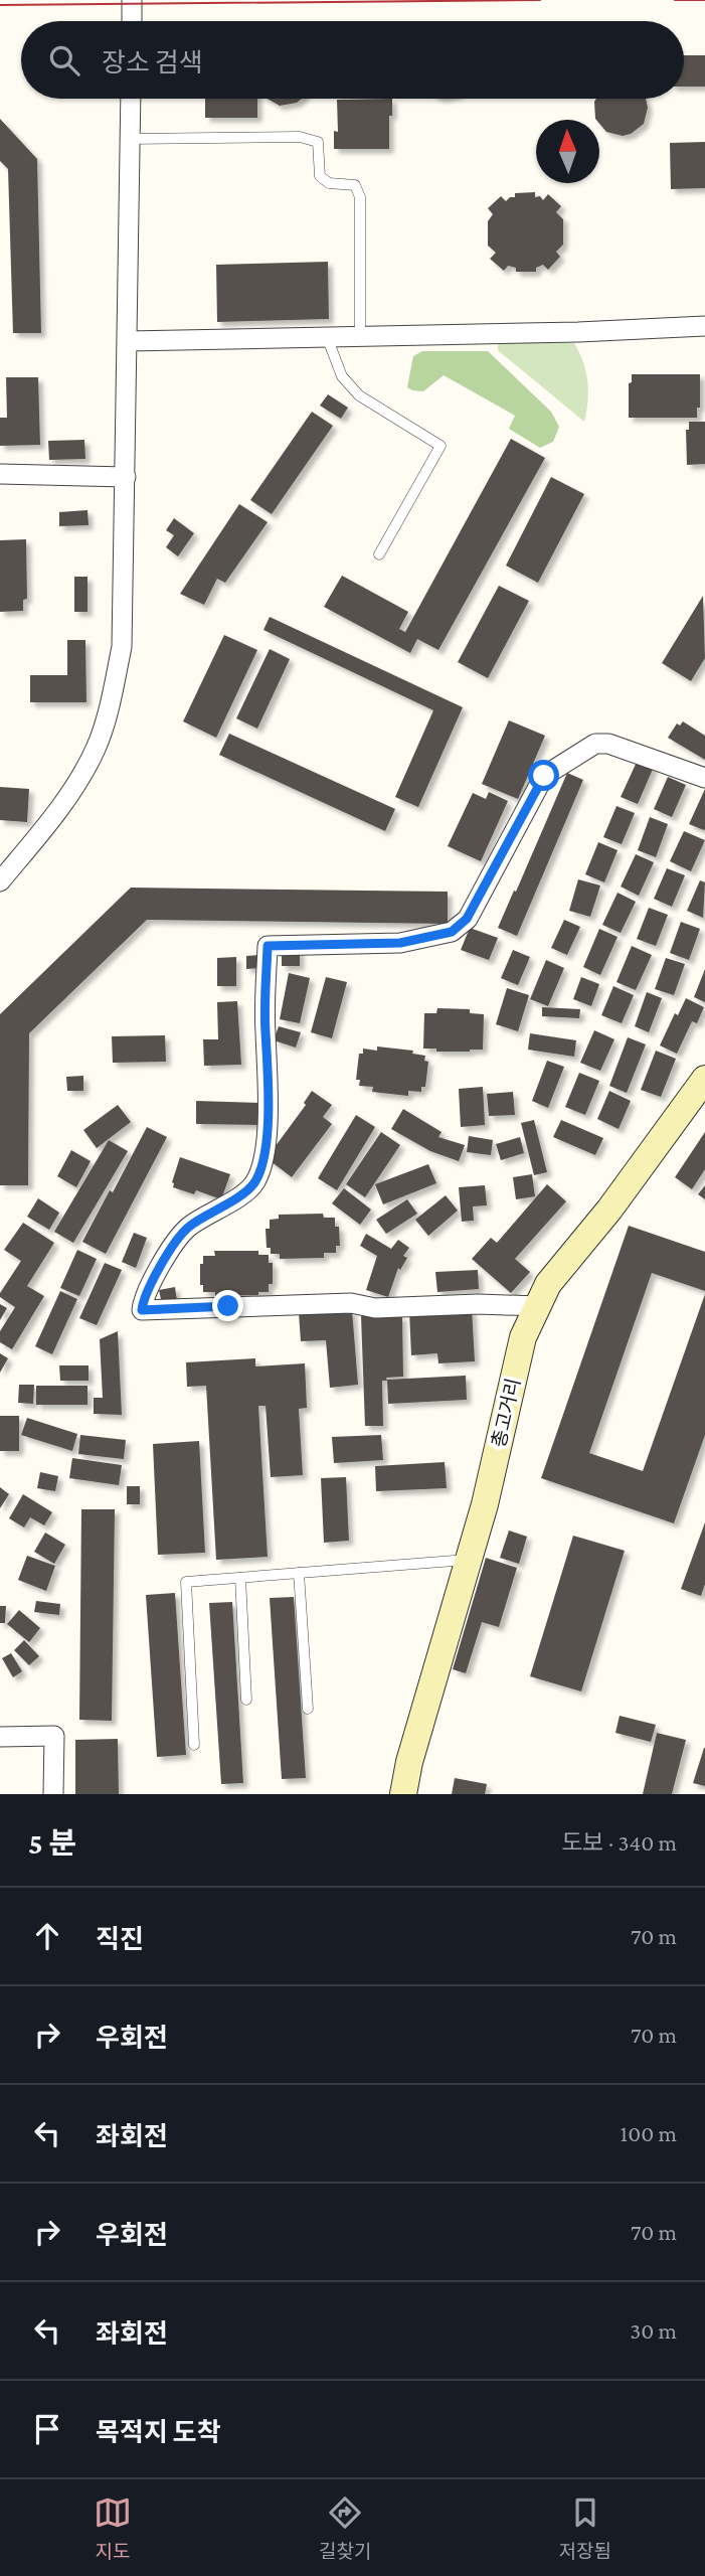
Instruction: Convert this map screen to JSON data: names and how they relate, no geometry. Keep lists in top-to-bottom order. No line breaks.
{"streets":{"street":["총고거리"]},"north":"top","page":{"search":"장소 검색","heading":["5 분","도보 · 340 m"],"list":[["직진","70 m"],["우회전","70 m"],["좌회전","100 m"],["우회전","70 m"],["좌회전","30 m"],"목적지 도착"],"nav":["지도","길찾기","저장됨"]}}
